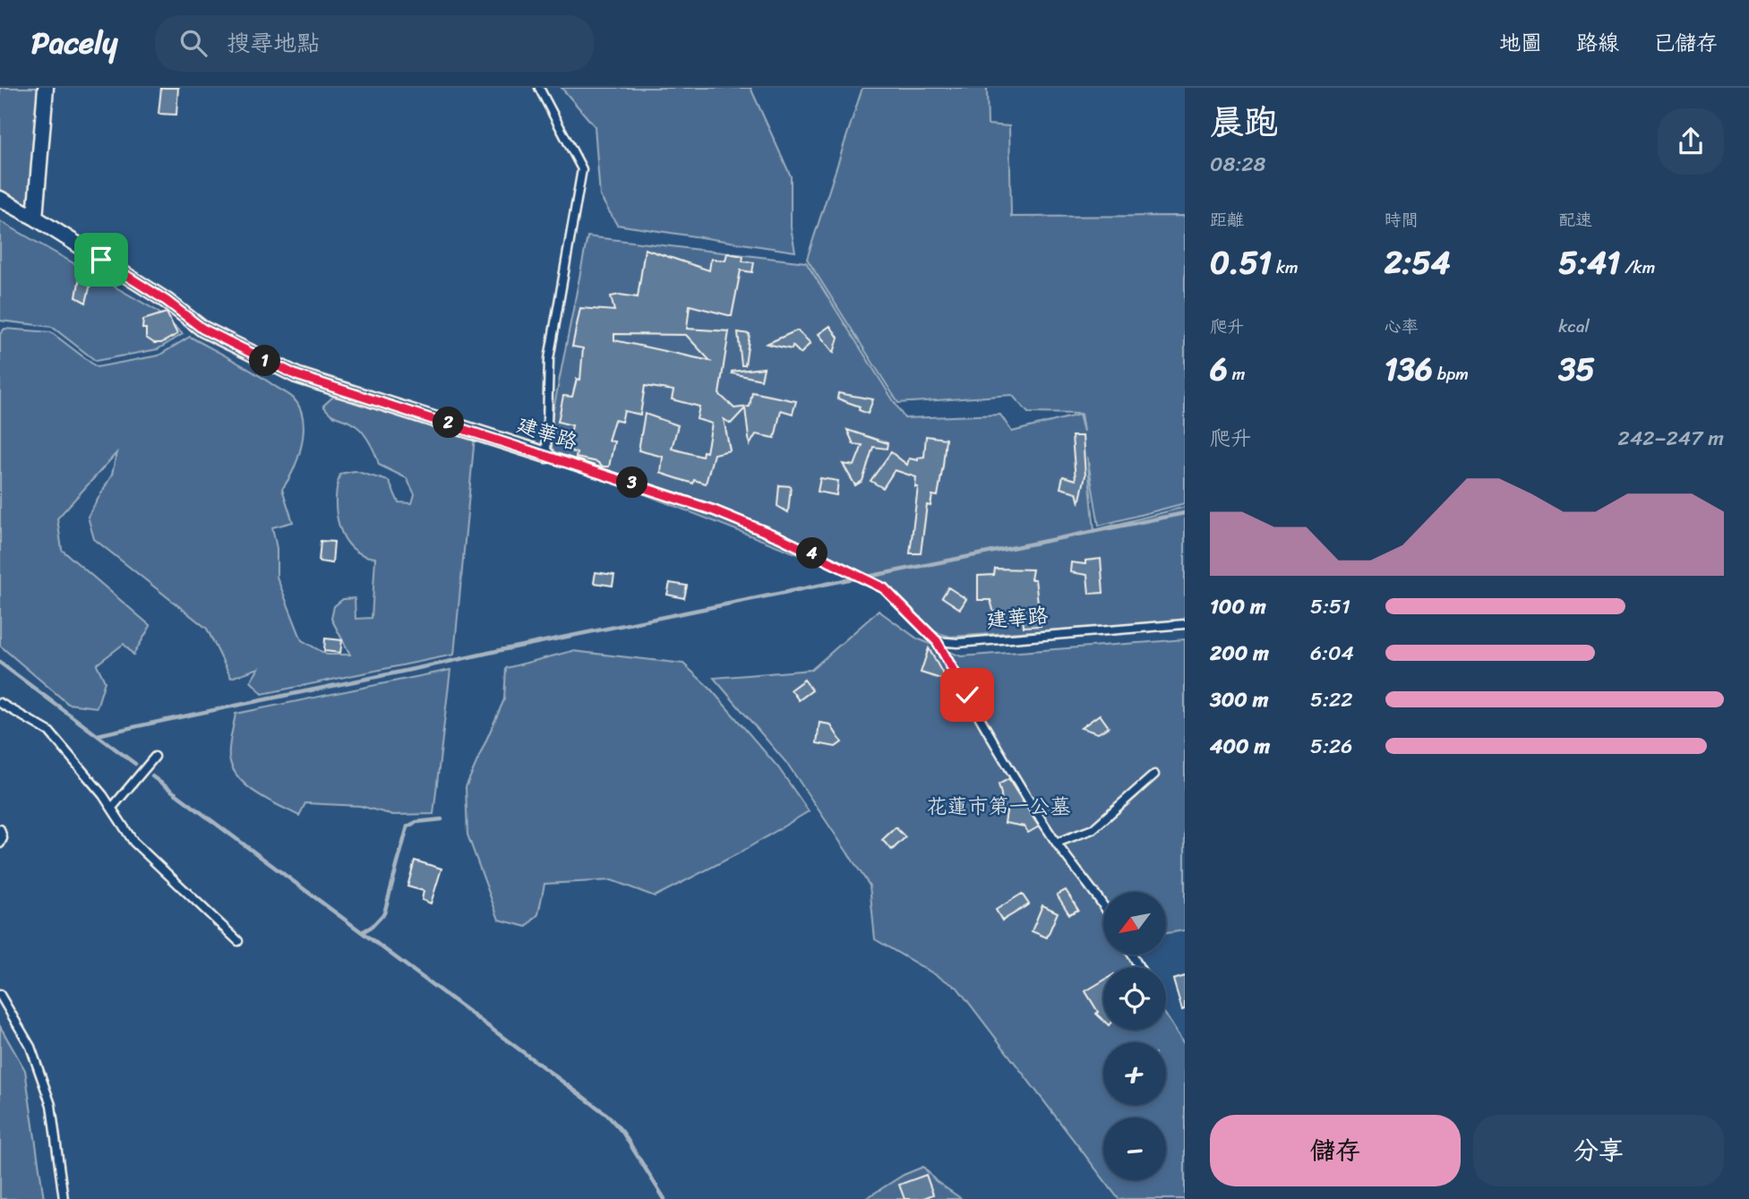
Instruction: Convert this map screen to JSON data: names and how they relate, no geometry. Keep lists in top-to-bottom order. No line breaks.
{"streets":{"street":["建華路"]},"parks":["花蓮市第一公墓"],"north":"bottom left","page":{"header":"Pacely","search":"搜尋地點","nav":["地圖","路線","已儲存"],"heading":["晨跑","08:28"],"stats":[["距離","0.51 km"],["時間","2:54"],["配速","5:41 /km"],["爬升","6 m"],["心率","136 bpm"],["kcal","35"]],"pins":["1","2","3","4"],"chart":["爬升","242–247 m"],"list":[{"name":"100 m","note":"5:51"},{"name":"200 m","note":"6:04"},{"name":"300 m","note":"5:22"},{"name":"400 m","note":"5:26"}],"map_buttons":["+","−"],"buttons":["儲存","分享"]}}
